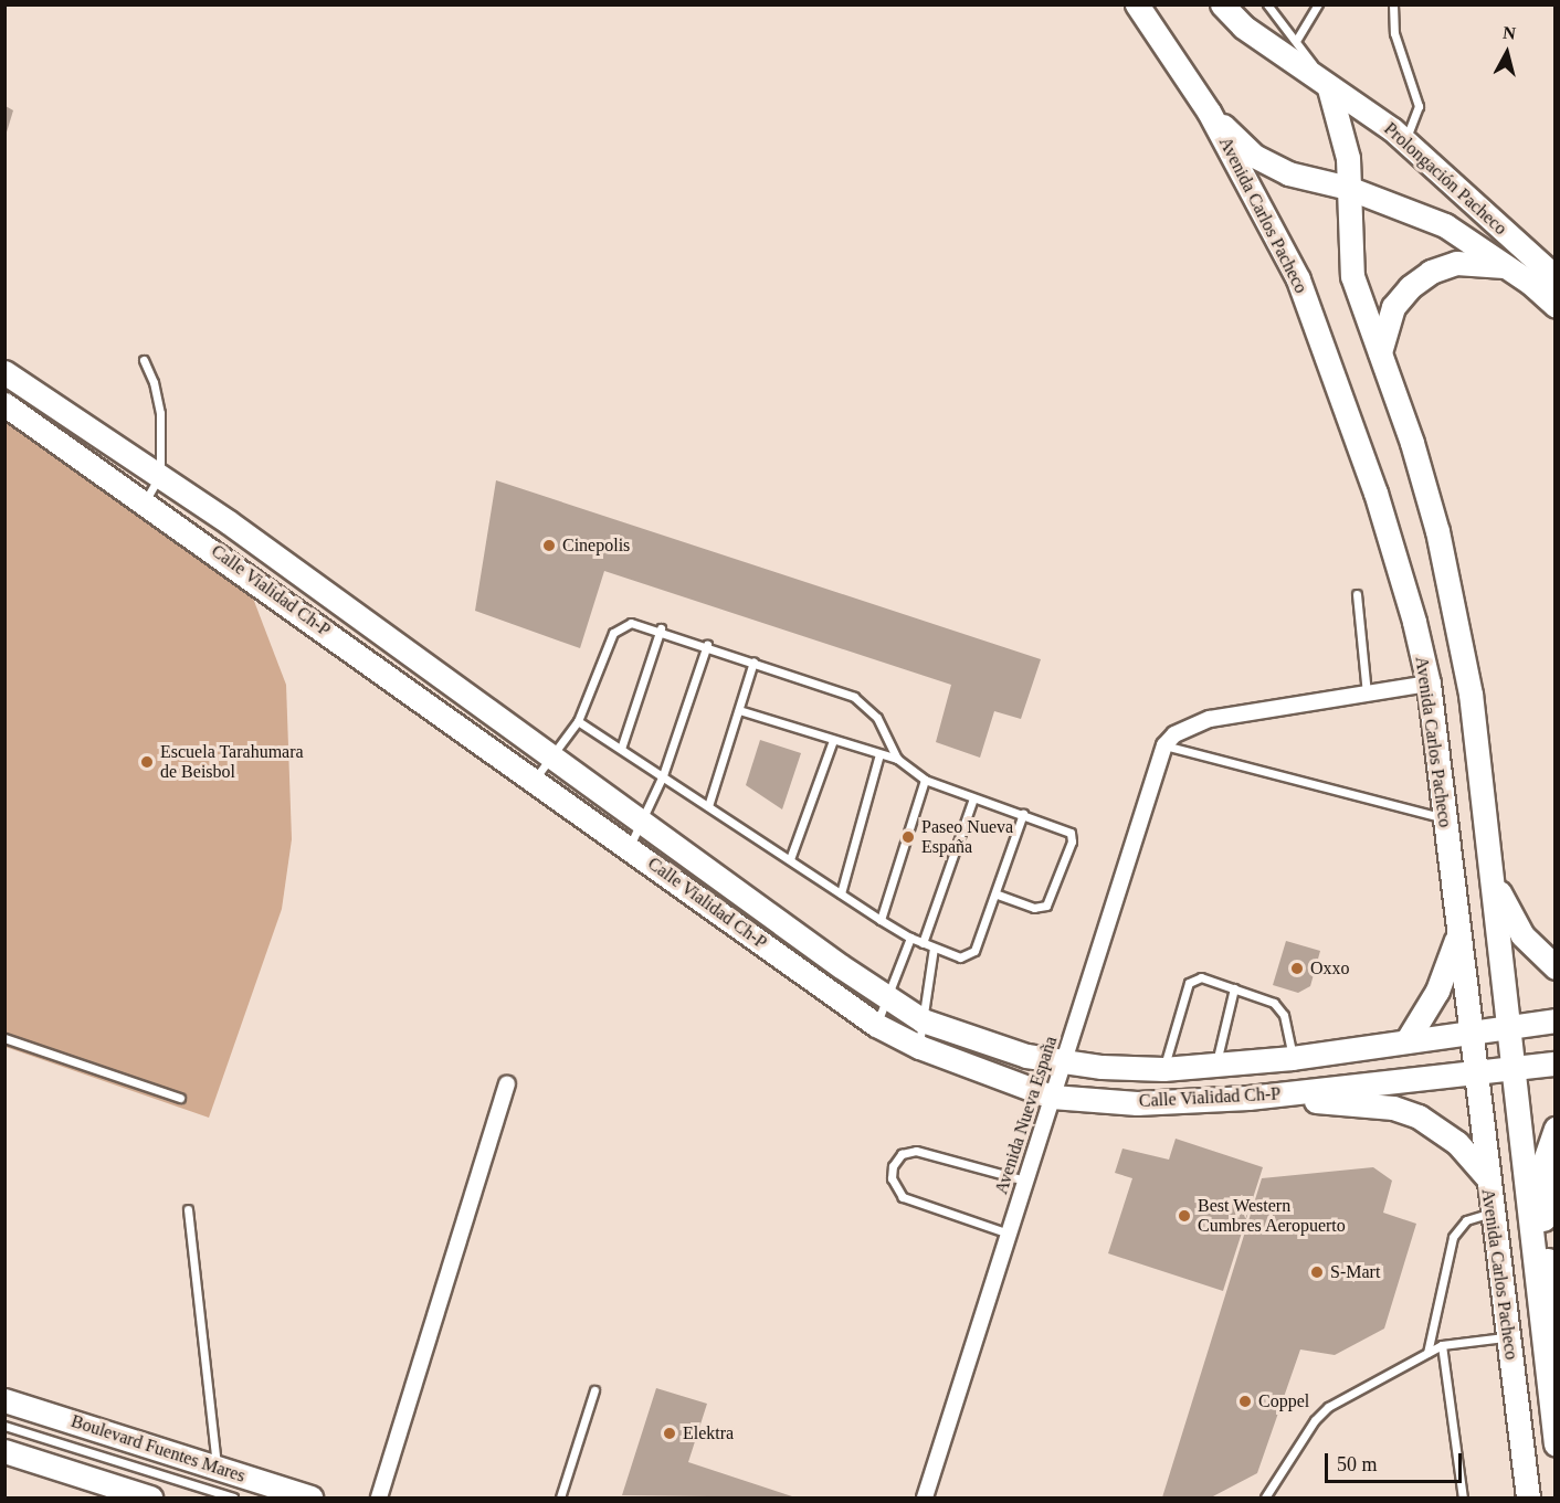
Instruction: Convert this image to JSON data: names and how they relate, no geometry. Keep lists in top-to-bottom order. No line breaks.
{"streets":{"main road":["Prolongación Pacheco","Avenida Carlos Pacheco","Calle Vialidad Ch-P","Boulevard Fuentes Mares"],"street":["Avenida Nueva España"]},"crossings":[["Prolongación Pacheco","Avenida Carlos Pacheco"],["Avenida Carlos Pacheco","Calle Vialidad Ch-P"],["Calle Vialidad Ch-P","Avenida Nueva España"]],"places":["Cinepolis","Escuela Tarahumara de Beisbol","Paseo Nueva España","Oxxo","Best Western Cumbres Aeropuerto","S-Mart","Coppel","Elektra"],"scale_bar":"50 m","north":"top"}
